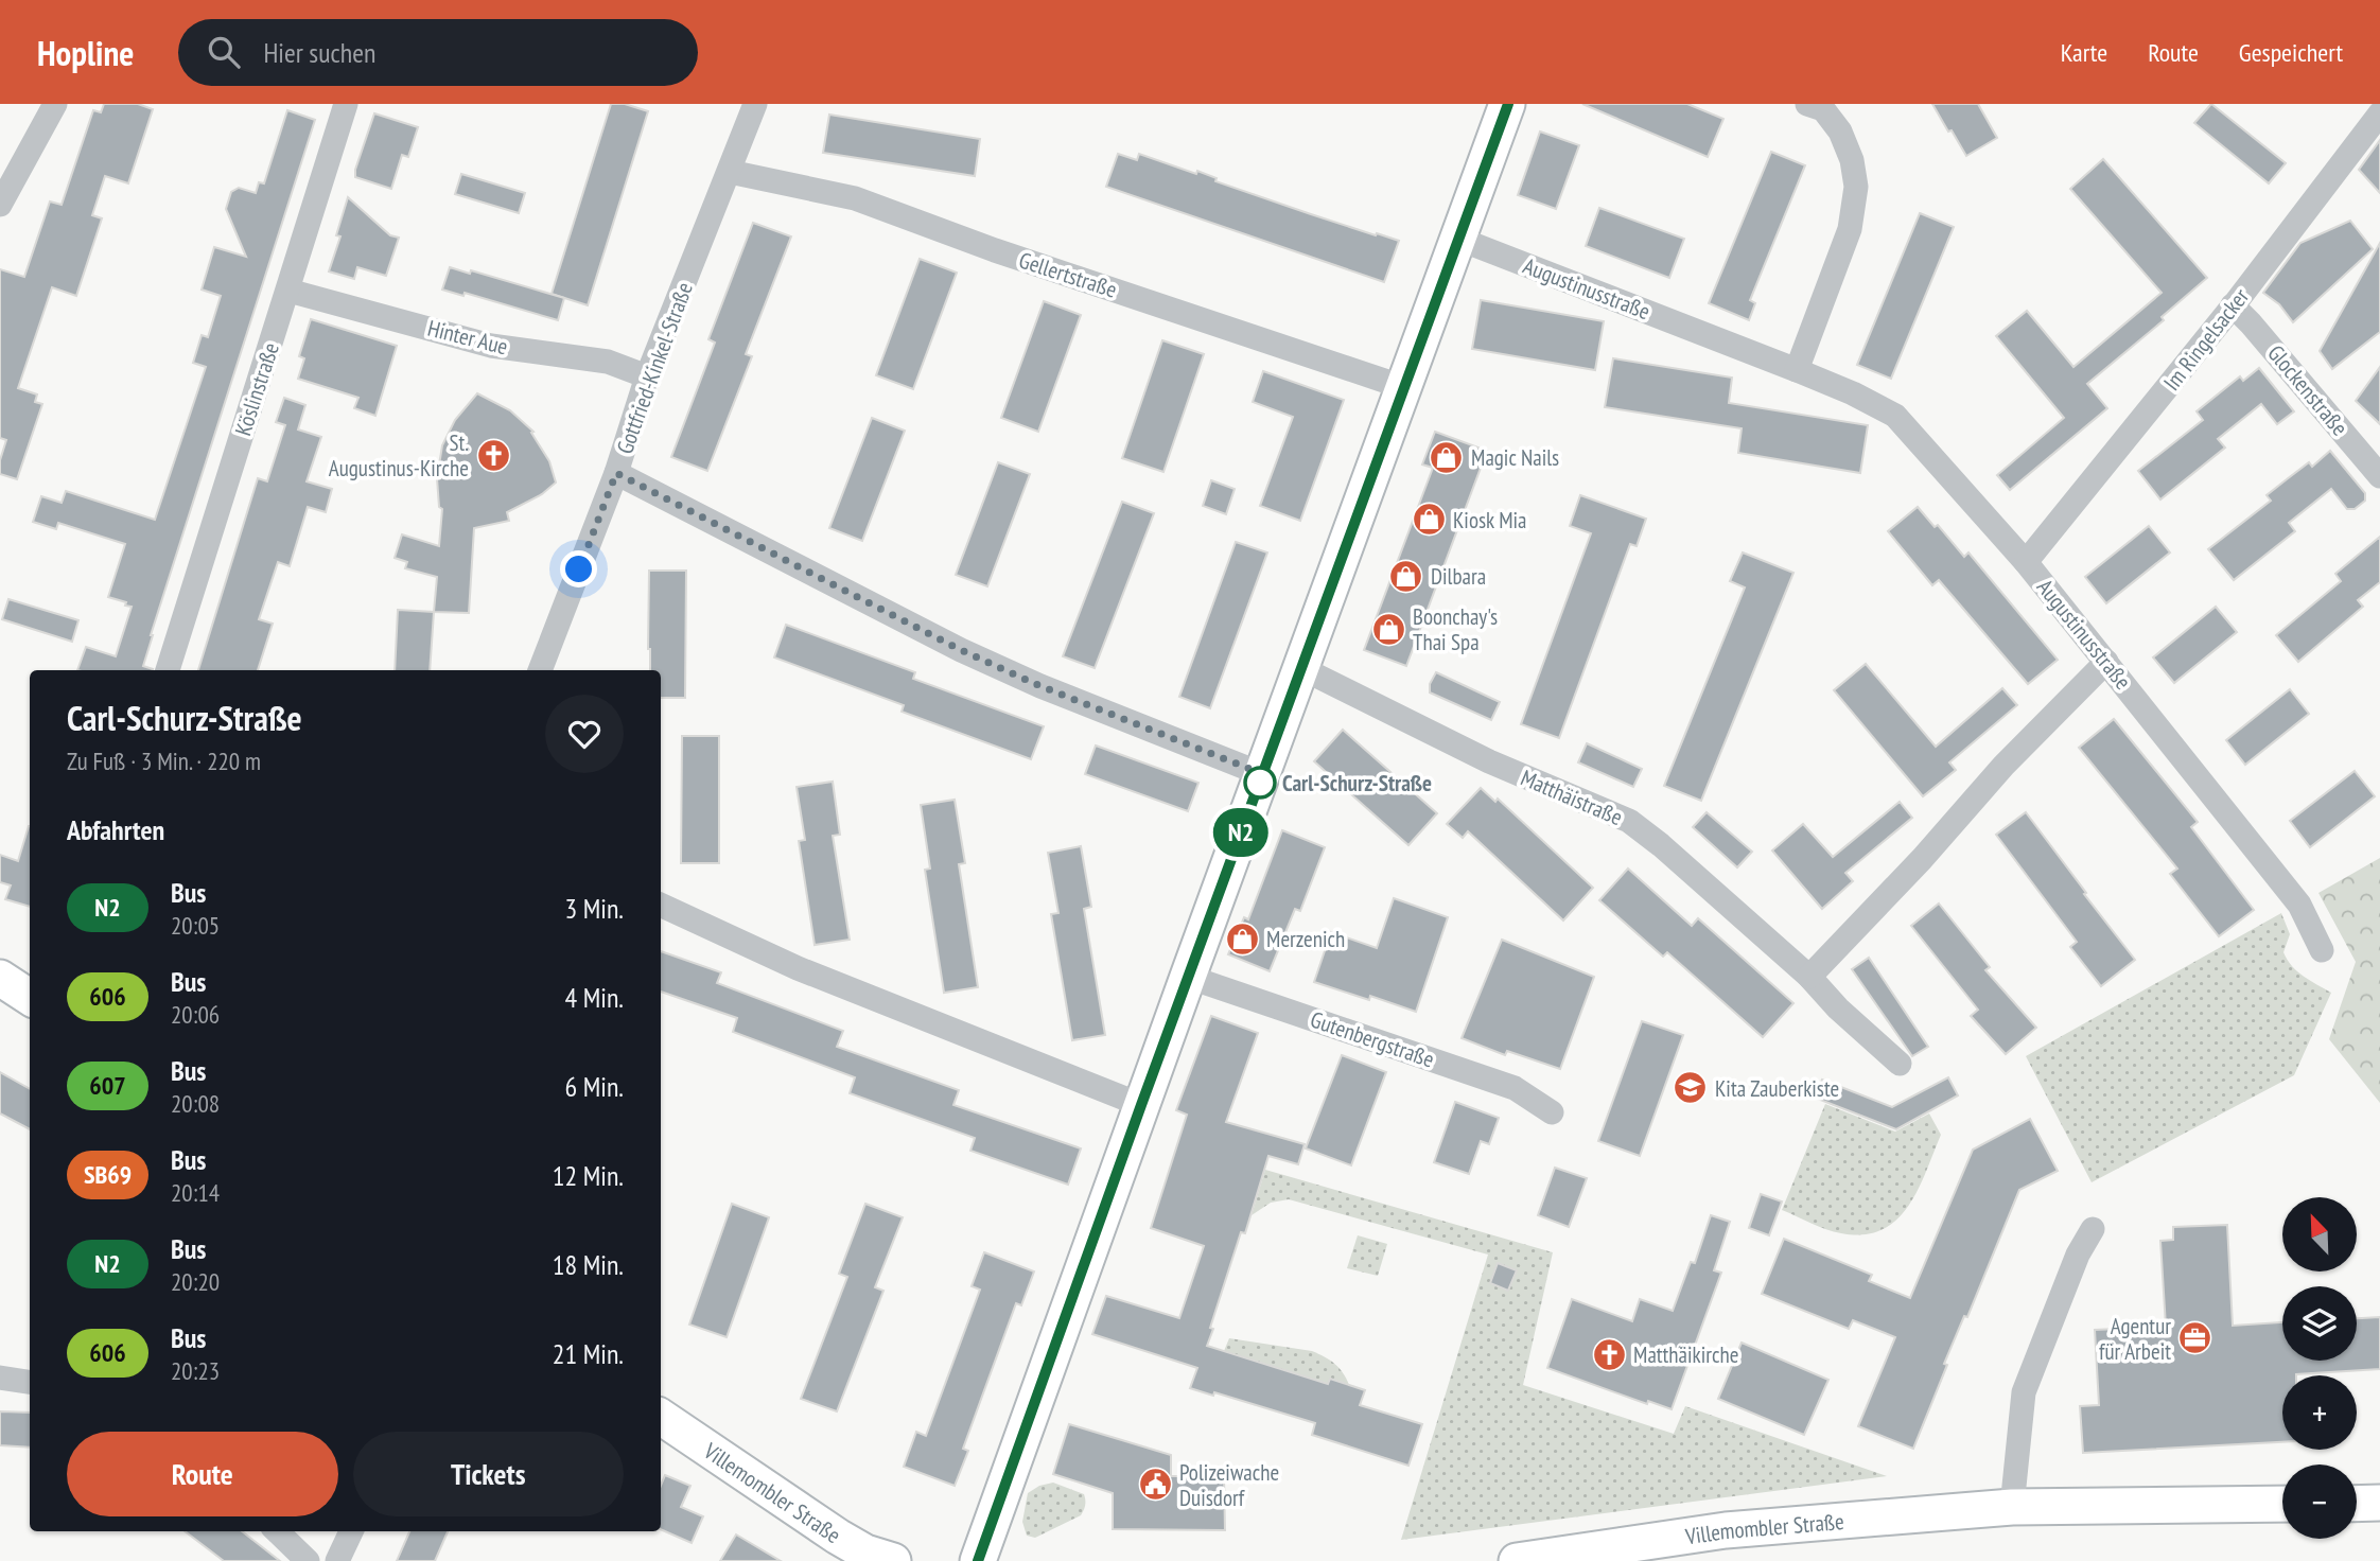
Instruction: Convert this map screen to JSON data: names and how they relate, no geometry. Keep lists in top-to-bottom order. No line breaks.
{"streets":{"street":["Gellertstraße","Augustinusstraße","Hinter Aue","Im Ringelsacker","Gottfried-Kinkel-Straße","Köslinstraße","Glockenstraße","Matthäistraße","Gutenbergstraße","Villemombler Straße"]},"crossings":[["Gellertstraße","Gottfried-Kinkel-Straße"],["Augustinusstraße","Im Ringelsacker"],["Hinter Aue","Gottfried-Kinkel-Straße"],["Hinter Aue","Köslinstraße"],["Im Ringelsacker","Glockenstraße"]],"places":{"church":["St. Augustinus-Kirche","Matthäikirche"],"shop":["Magic Nails","Kiosk Mia","Dilbara","Boonchay's Thai Spa","Merzenich"],"other":["Carl-Schurz-Straße"],"school or university":["Kita Zauberkiste"],"office":["Agentur für Arbeit"],"public building":["Polizeiwache Duisdorf"]},"lines":["bus line N2"],"north":"top left","page":{"header":"Hopline","search":"Hier suchen","nav":["Karte","Route","Gespeichert"],"on_map":"N2","heading":[["Carl-Schurz-Straße","Zu Fuß · 3 Min. · 220 m"],"Abfahrten"],"list":[{"mark":"N2","name":"Bus","note":"20:05","value":"3 Min."},{"mark":"606","name":"Bus","note":"20:06","value":"4 Min."},{"mark":"607","name":"Bus","note":"20:08","value":"6 Min."},{"mark":"SB69","name":"Bus","note":"20:14","value":"12 Min."},{"mark":"N2","name":"Bus","note":"20:20","value":"18 Min."},{"mark":"606","name":"Bus","note":"20:23","value":"21 Min."}],"map_buttons":["+","−"],"buttons":["Route","Tickets"]}}
